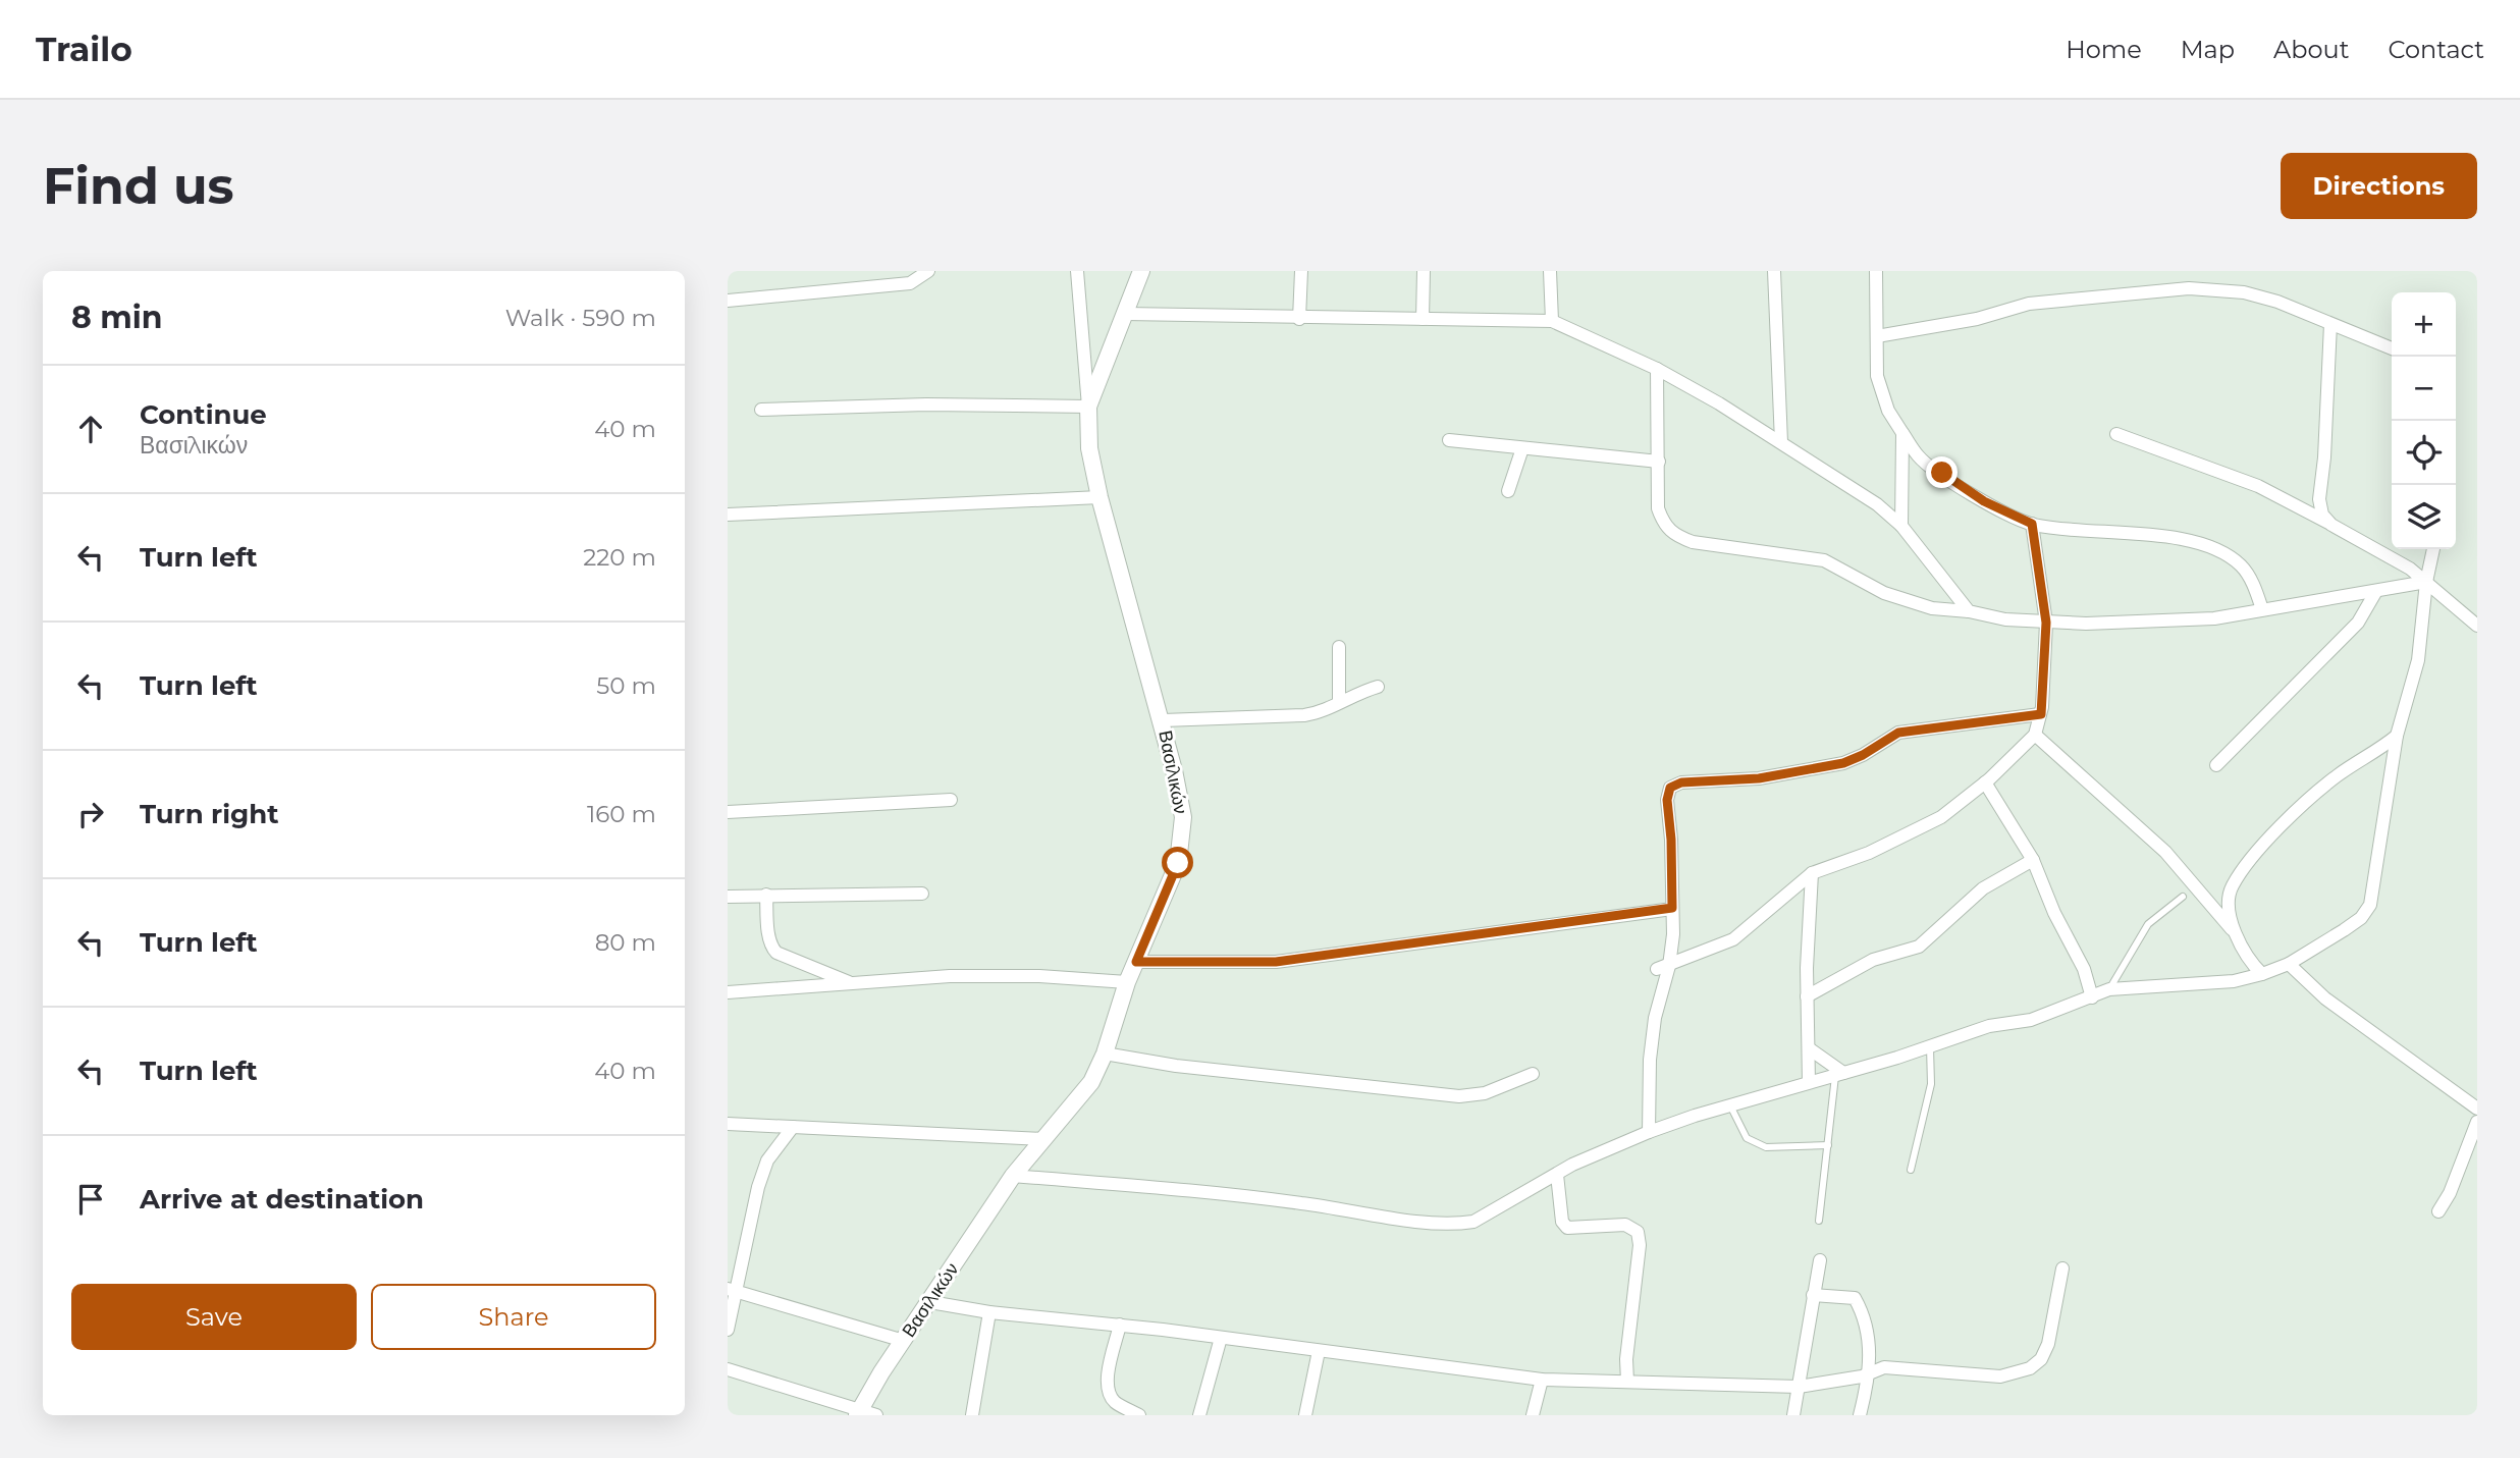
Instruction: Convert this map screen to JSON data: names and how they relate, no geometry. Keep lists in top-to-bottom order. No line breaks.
{"streets":{"street":["Βασιλικών"]},"page":{"header":"Trailo","nav":["Home","Map","About","Contact"],"buttons":["Directions",["Save","Share"]],"title":"Find us","heading":["8 min","Walk · 590 m"],"map_buttons":["+","−"],"list":[["Continue","Βασιλικών","40 m"],["Turn left","220 m"],["Turn left","50 m"],["Turn right","160 m"],["Turn left","80 m"],["Turn left","40 m"],"Arrive at destination"]}}
